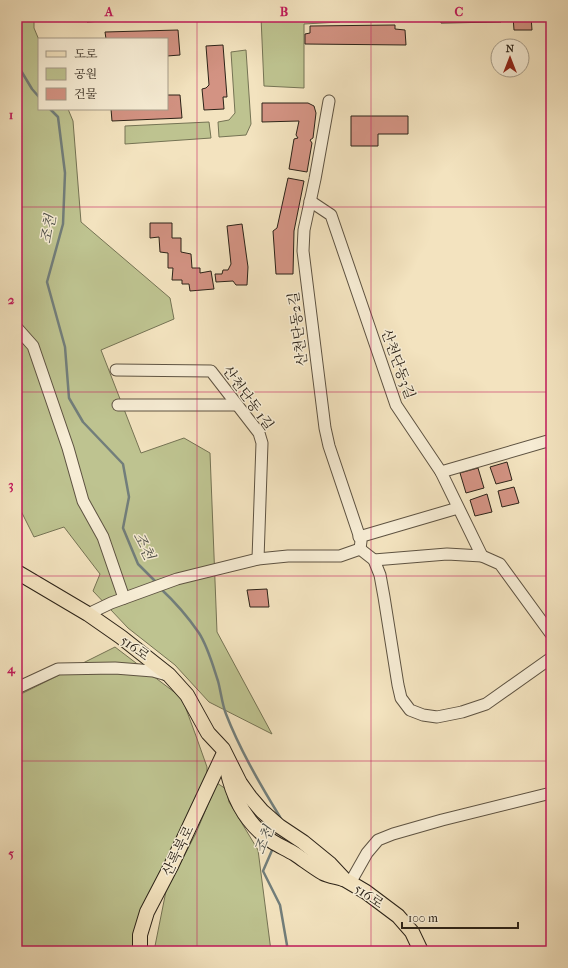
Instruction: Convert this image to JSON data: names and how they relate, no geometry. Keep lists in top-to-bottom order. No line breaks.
{"streets":{"main road":["516로","산록북로"],"street":["산천단동2길","산천단동3길","산천단동 1길"]},"crossings":[["산천단동2길","산천단동3길"],["516로","산록북로"]],"water":["조천"],"legend":["도로","공원","건물"],"scale_bar":"100 m","north":"top","grid":{"columns":["A","B","C"],"rows":["1","2","3","4","5"]}}
